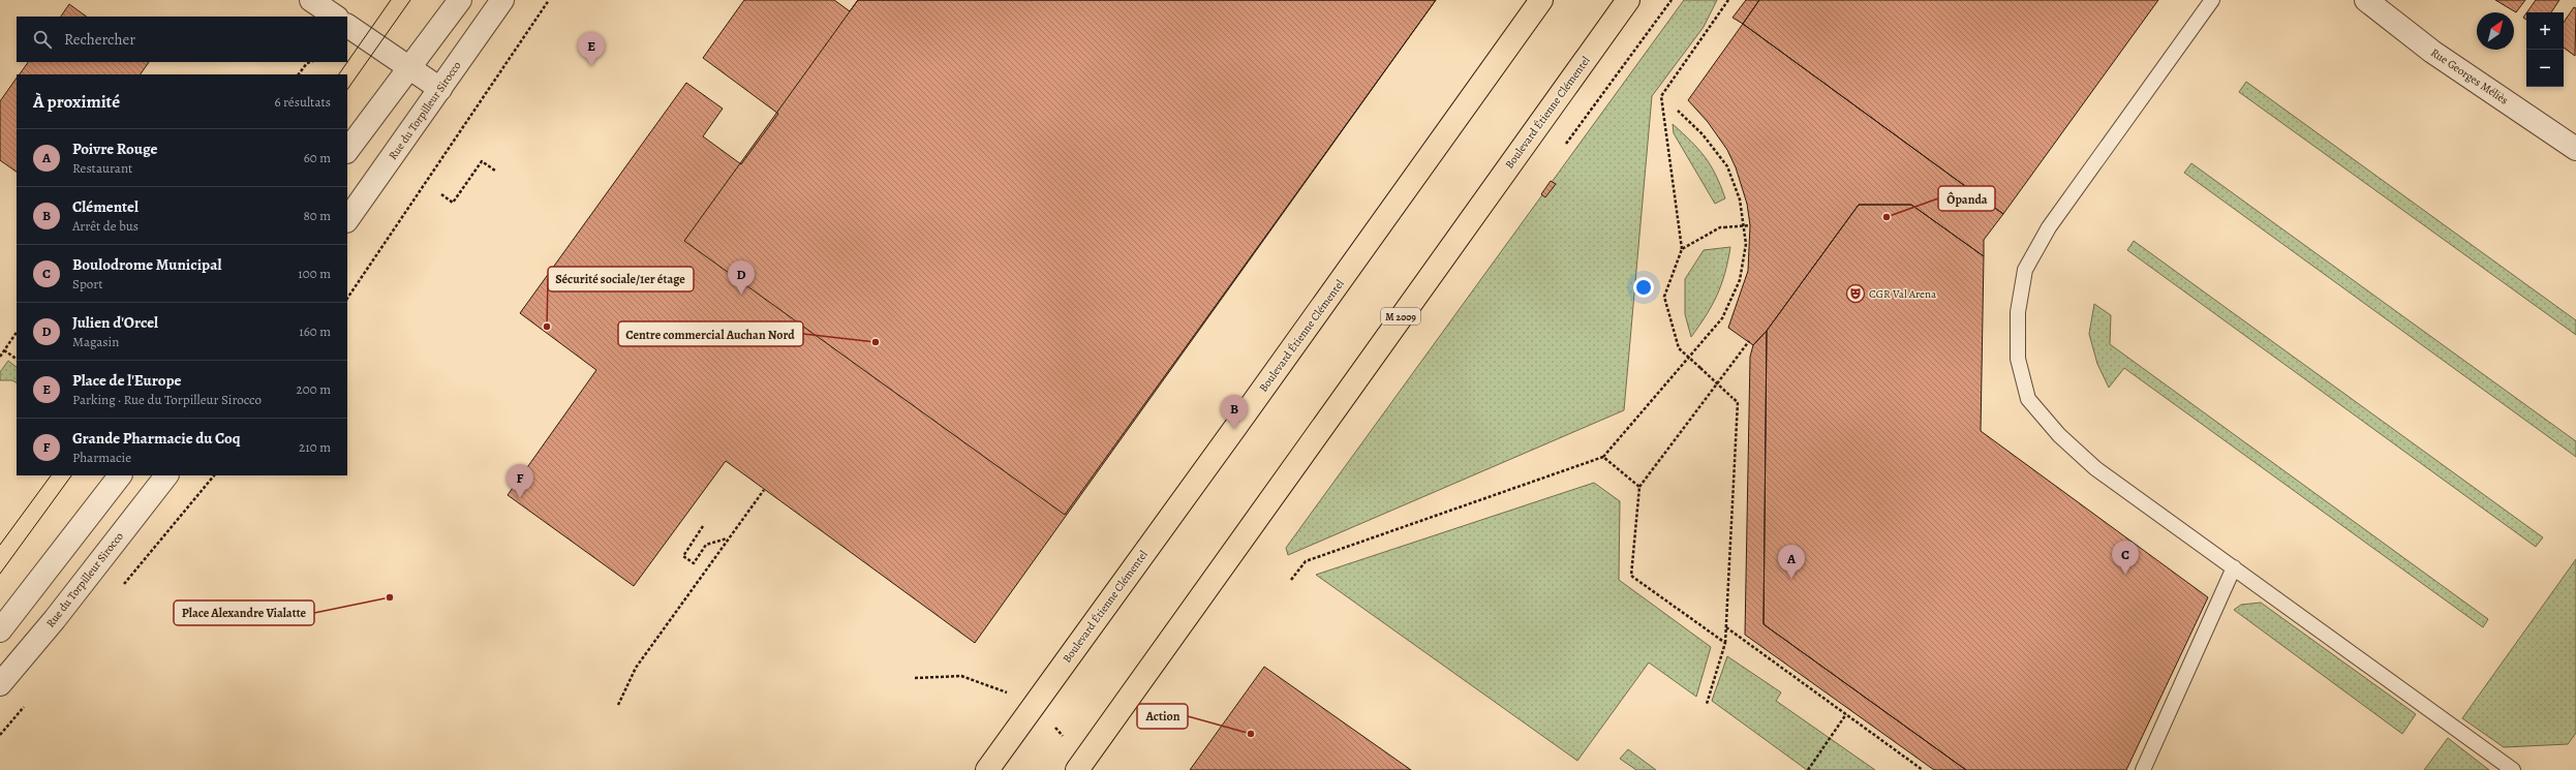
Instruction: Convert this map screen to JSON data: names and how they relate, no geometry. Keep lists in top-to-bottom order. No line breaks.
{"streets":{"main road":["Boulevard Étienne Clémentel","M 2009"],"street":["Rue Georges Méliès","Rue du Torpilleur Sirocco"]},"places":{"other":["Ôpanda","Sécurité sociale/1er étage","Centre commercial Auchan Nord","Place Alexandre Vialatte","Action"],"theatre":["CGR Val Arena"]},"north":"top right","page":{"map_buttons":["+","−"],"search":"Rechercher","pins":["E","D","B","F","C","A"],"heading":["À proximité","6 résultats"],"list":[{"mark":"A","name":"Poivre Rouge","note":"Restaurant","value":"60 m"},{"mark":"B","name":"Clémentel","note":"Arrêt de bus","value":"80 m"},{"mark":"C","name":"Boulodrome Municipal","note":"Sport","value":"100 m"},{"mark":"D","name":"Julien d'Orcel","note":"Magasin","value":"160 m"},{"mark":"E","name":"Place de l'Europe","note":"Parking · Rue du Torpilleur Sirocco","value":"200 m"},{"mark":"F","name":"Grande Pharmacie du Coq","note":"Pharmacie","value":"210 m"}]}}
